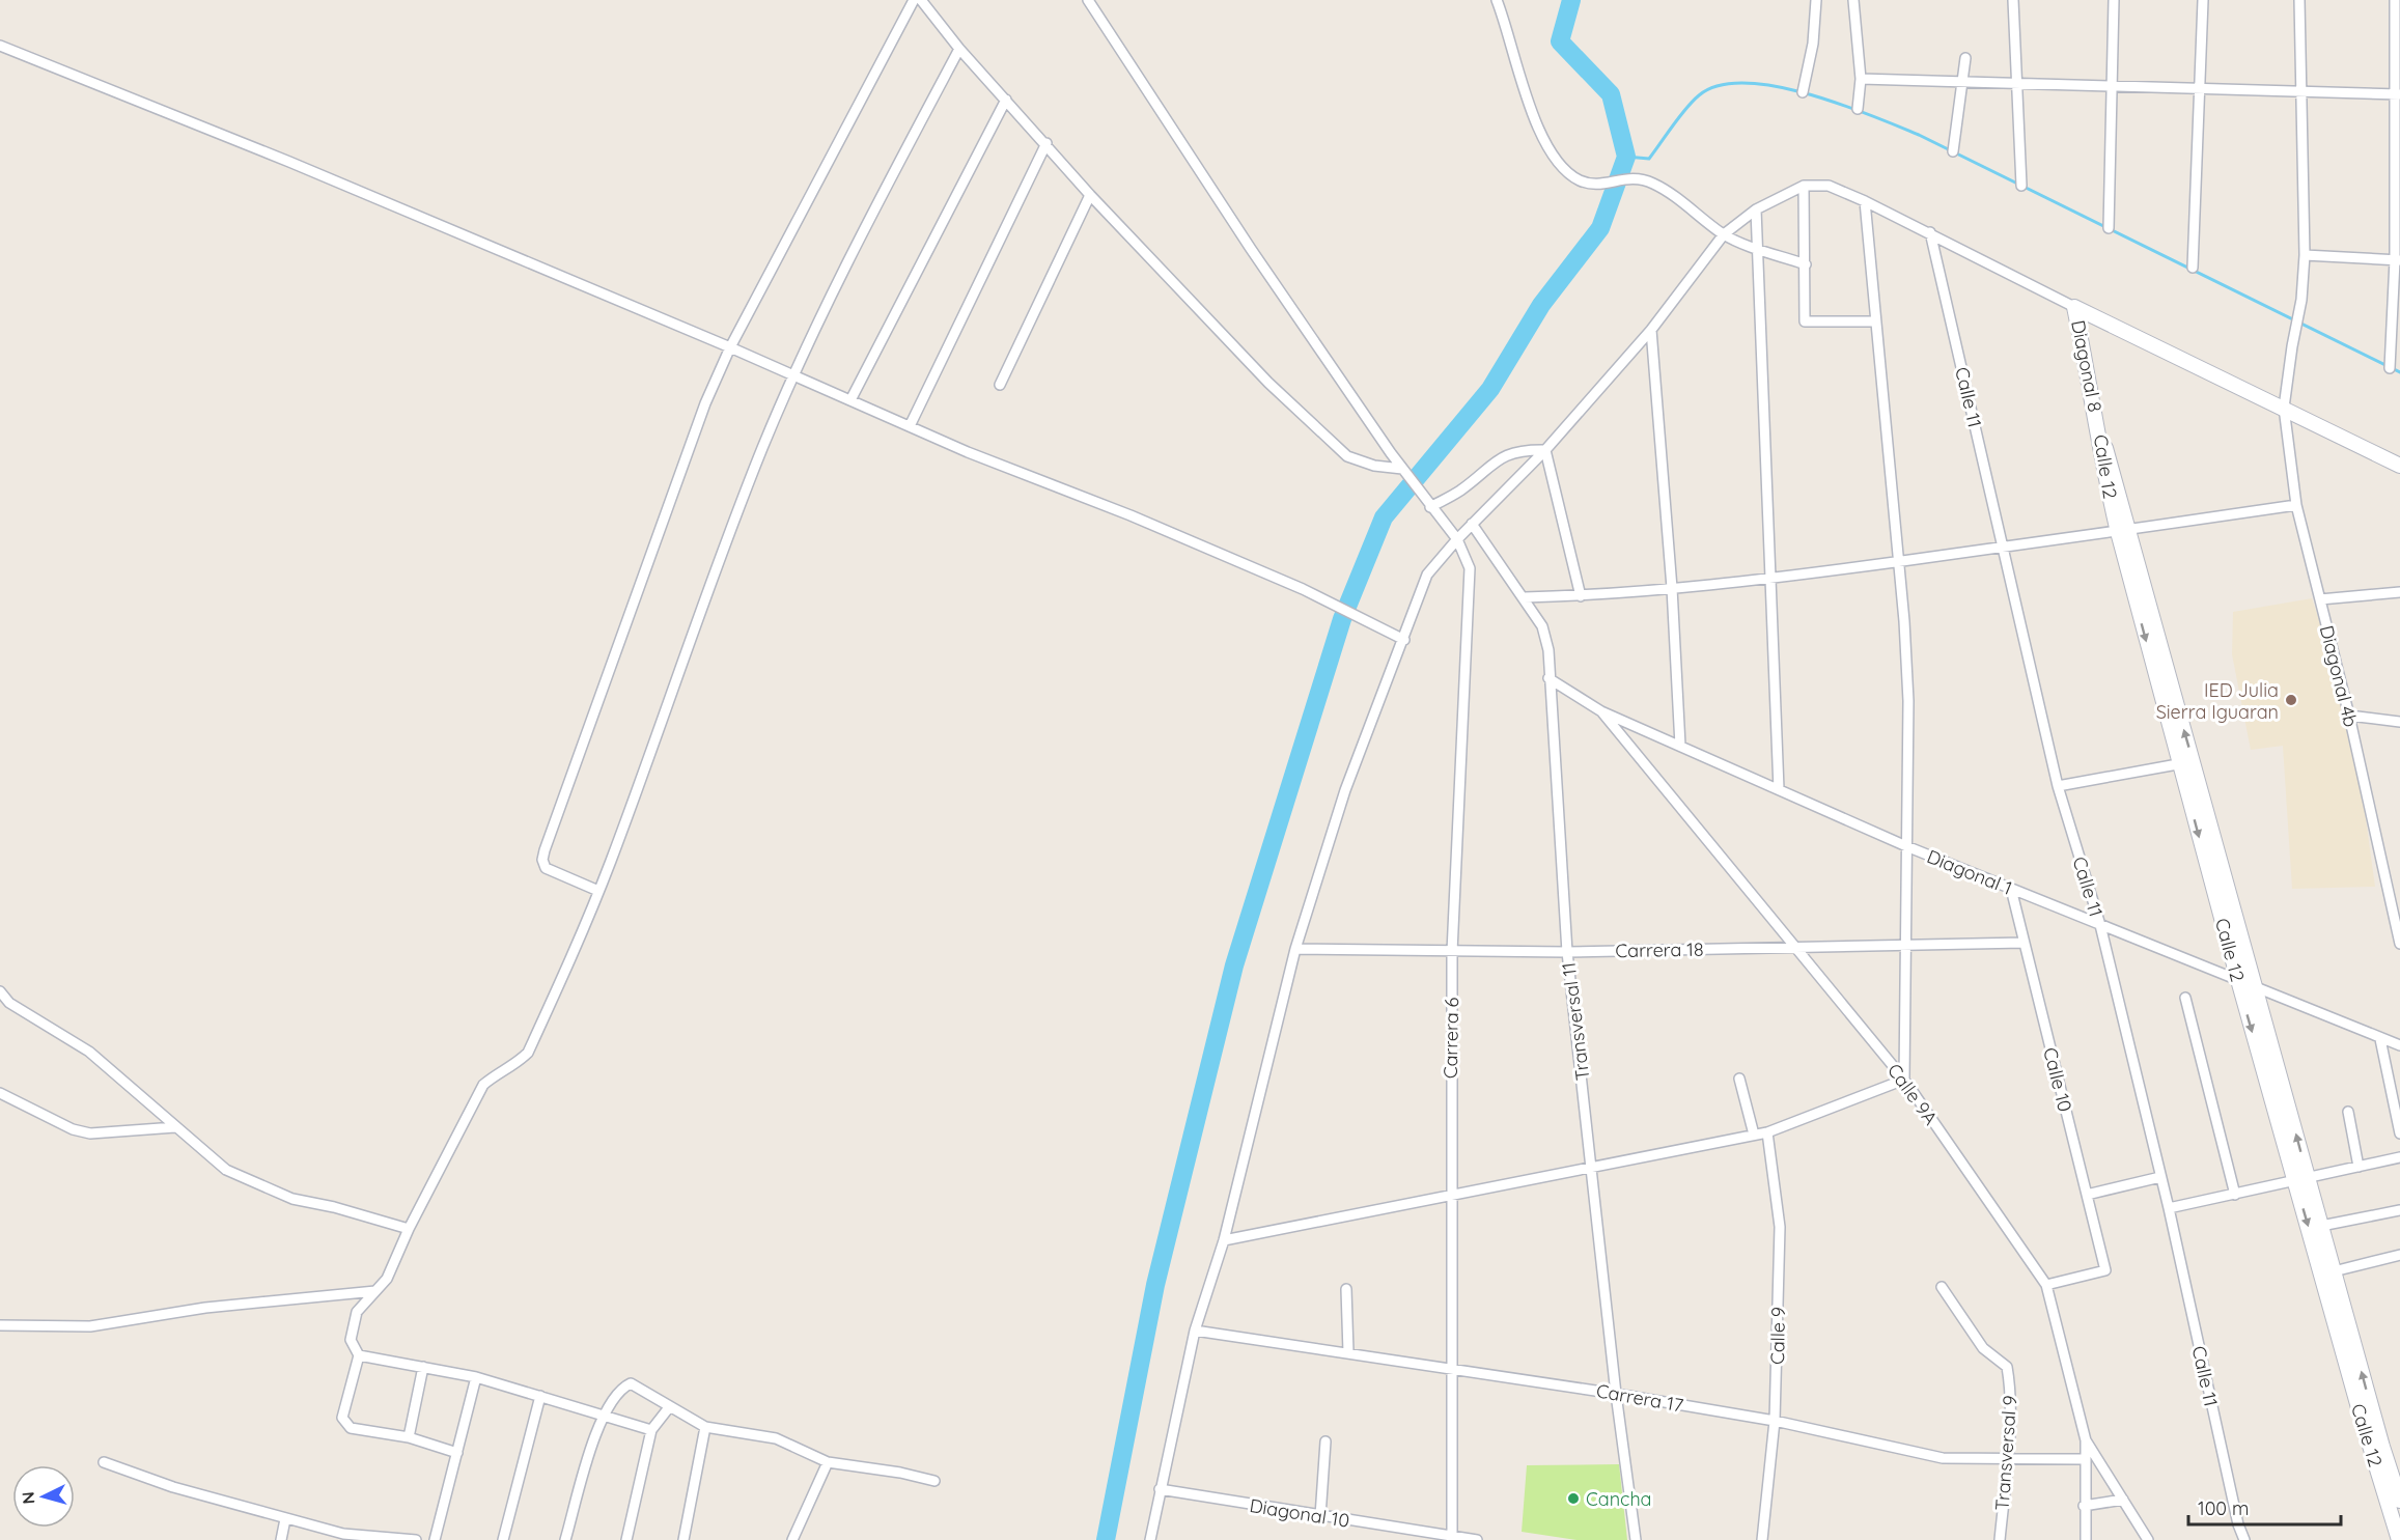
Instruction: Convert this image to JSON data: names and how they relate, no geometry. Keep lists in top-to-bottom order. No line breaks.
{"streets":{"street":["Diagonal 8","Calle 11","Calle 12","Diagonal 4b","Diagonal 1","Carrera 18","Transversal 11","Carrera 6","Calle 10","Calle 9A","Calle 9","Carrera 17","Transversal 9","Diagonal 10"]},"crossings":[["Diagonal 8","Calle 12"],["Calle 11","Diagonal 1"],["Calle 12","Diagonal 1"],["Diagonal 1","Transversal 11"],["Diagonal 1","Calle 10"],["Diagonal 1","Calle 9A"],["Carrera 18","Transversal 11"],["Carrera 18","Carrera 6"],["Carrera 18","Calle 10"],["Carrera 18","Calle 9A"],["Transversal 11","Carrera 17"],["Carrera 6","Carrera 17"],["Carrera 6","Diagonal 10"],["Calle 10","Calle 9A"],["Calle 9A","Carrera 17"],["Calle 9","Carrera 17"],["Carrera 17","Transversal 9"]],"places":["IED Julia Sierra Iguaran","Cancha"],"scale_bar":"100 m","north":"left"}
